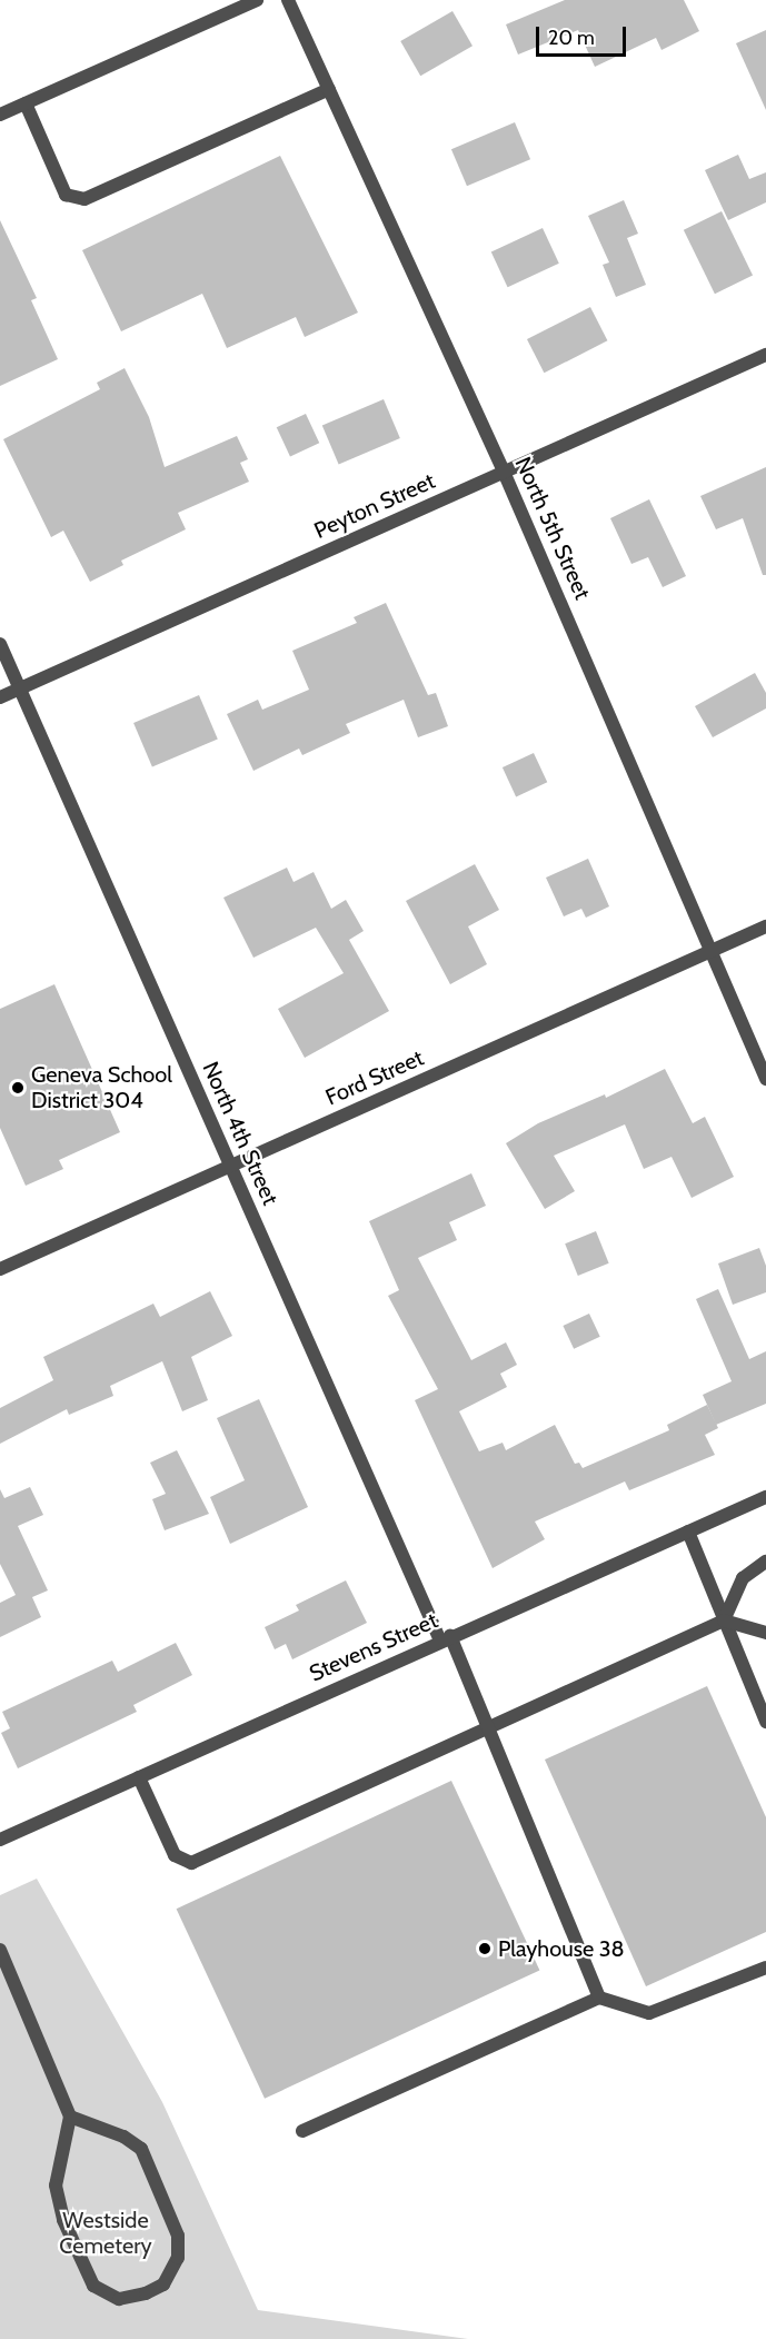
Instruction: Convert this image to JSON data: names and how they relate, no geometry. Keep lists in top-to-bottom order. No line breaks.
{"streets":{"street":["Peyton Street","North 5th Street","Ford Street","North 4th Street","Stevens Street"]},"crossings":[["Peyton Street","North 5th Street"],["Peyton Street","North 4th Street"],["North 5th Street","Ford Street"],["Ford Street","North 4th Street"],["North 4th Street","Stevens Street"]],"parks":["Westside Cemetery"],"places":["Geneva School District 304","Playhouse 38"],"scale_bar":"20 m"}
